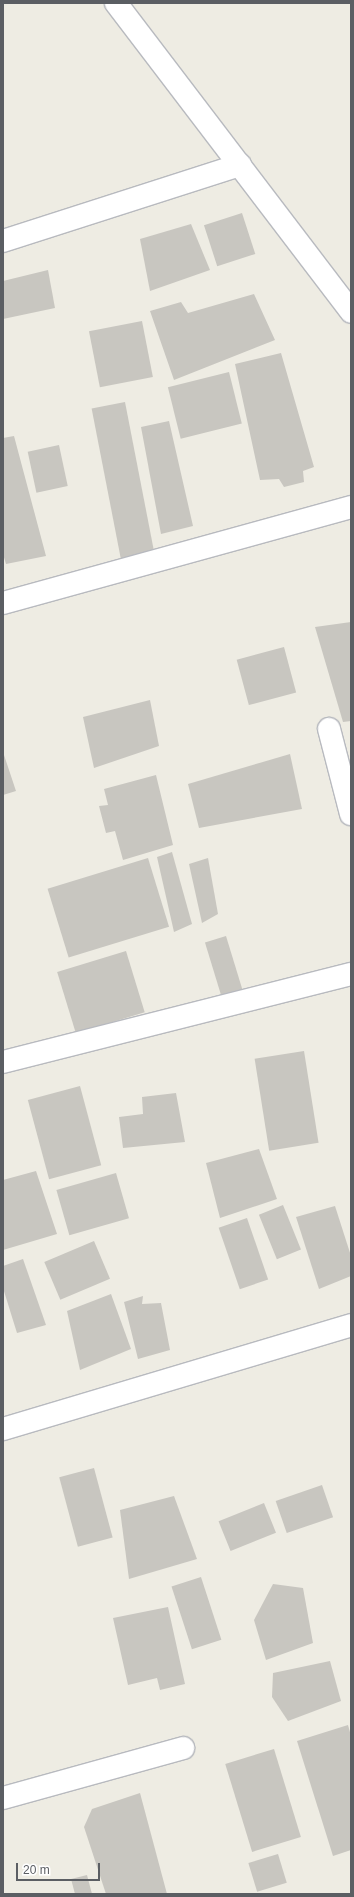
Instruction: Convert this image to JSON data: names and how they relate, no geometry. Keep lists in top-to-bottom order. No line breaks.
{"scale_bar":"20 m"}
